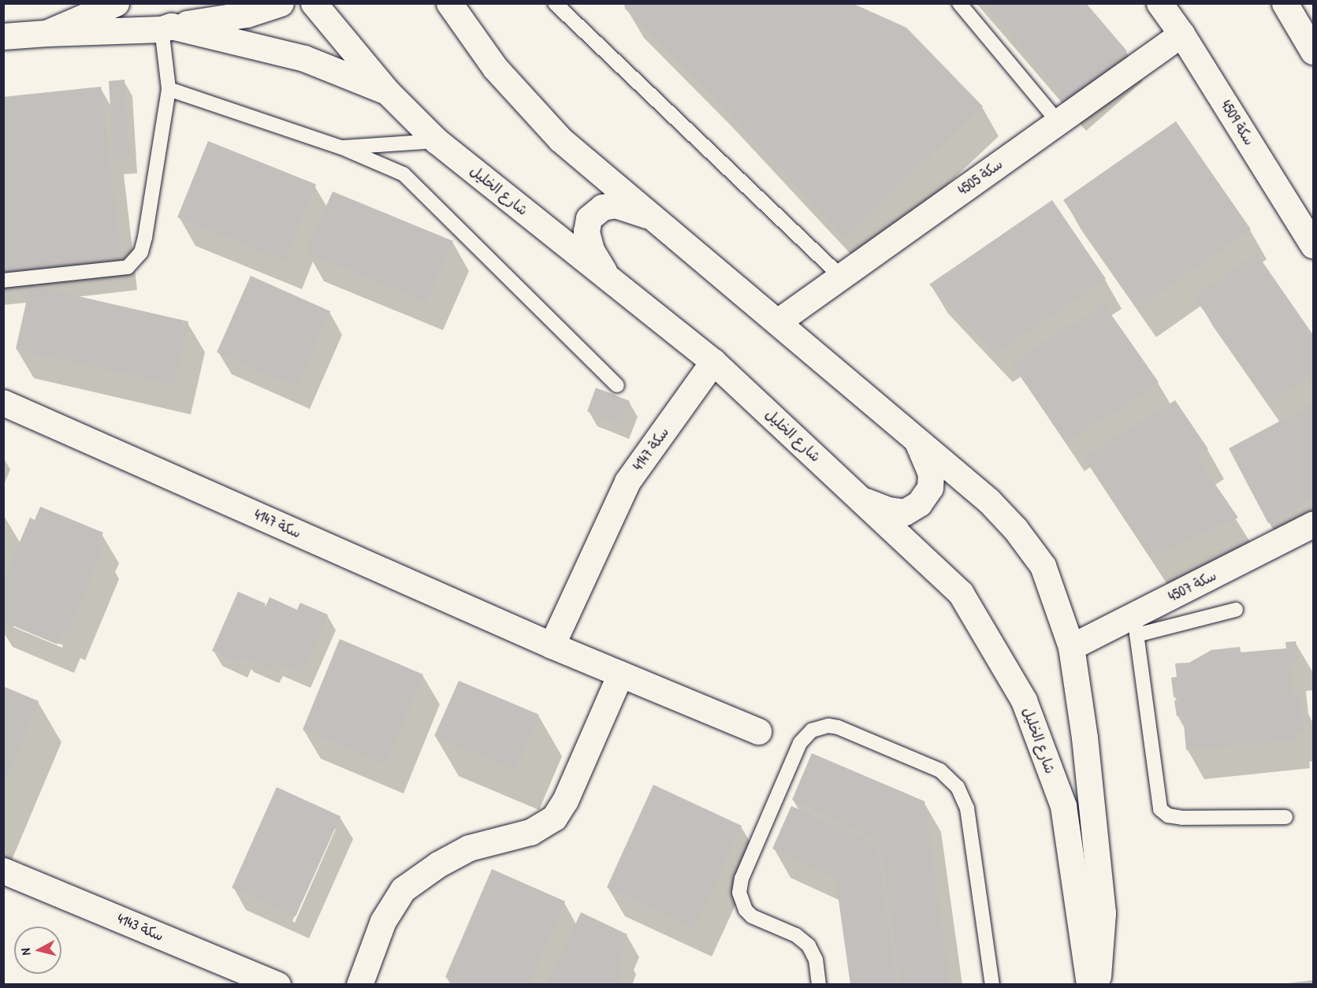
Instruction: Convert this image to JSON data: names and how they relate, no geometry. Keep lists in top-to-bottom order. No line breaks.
{"streets":{"street":["سكة 4509","سكة 4505","شارع الخليل","سكة 4147","سكة 4507","سكة 4143"]},"crossings":[["سكة 4509","سكة 4505"],["شارع الخليل","سكة 4147"]],"north":"left"}
